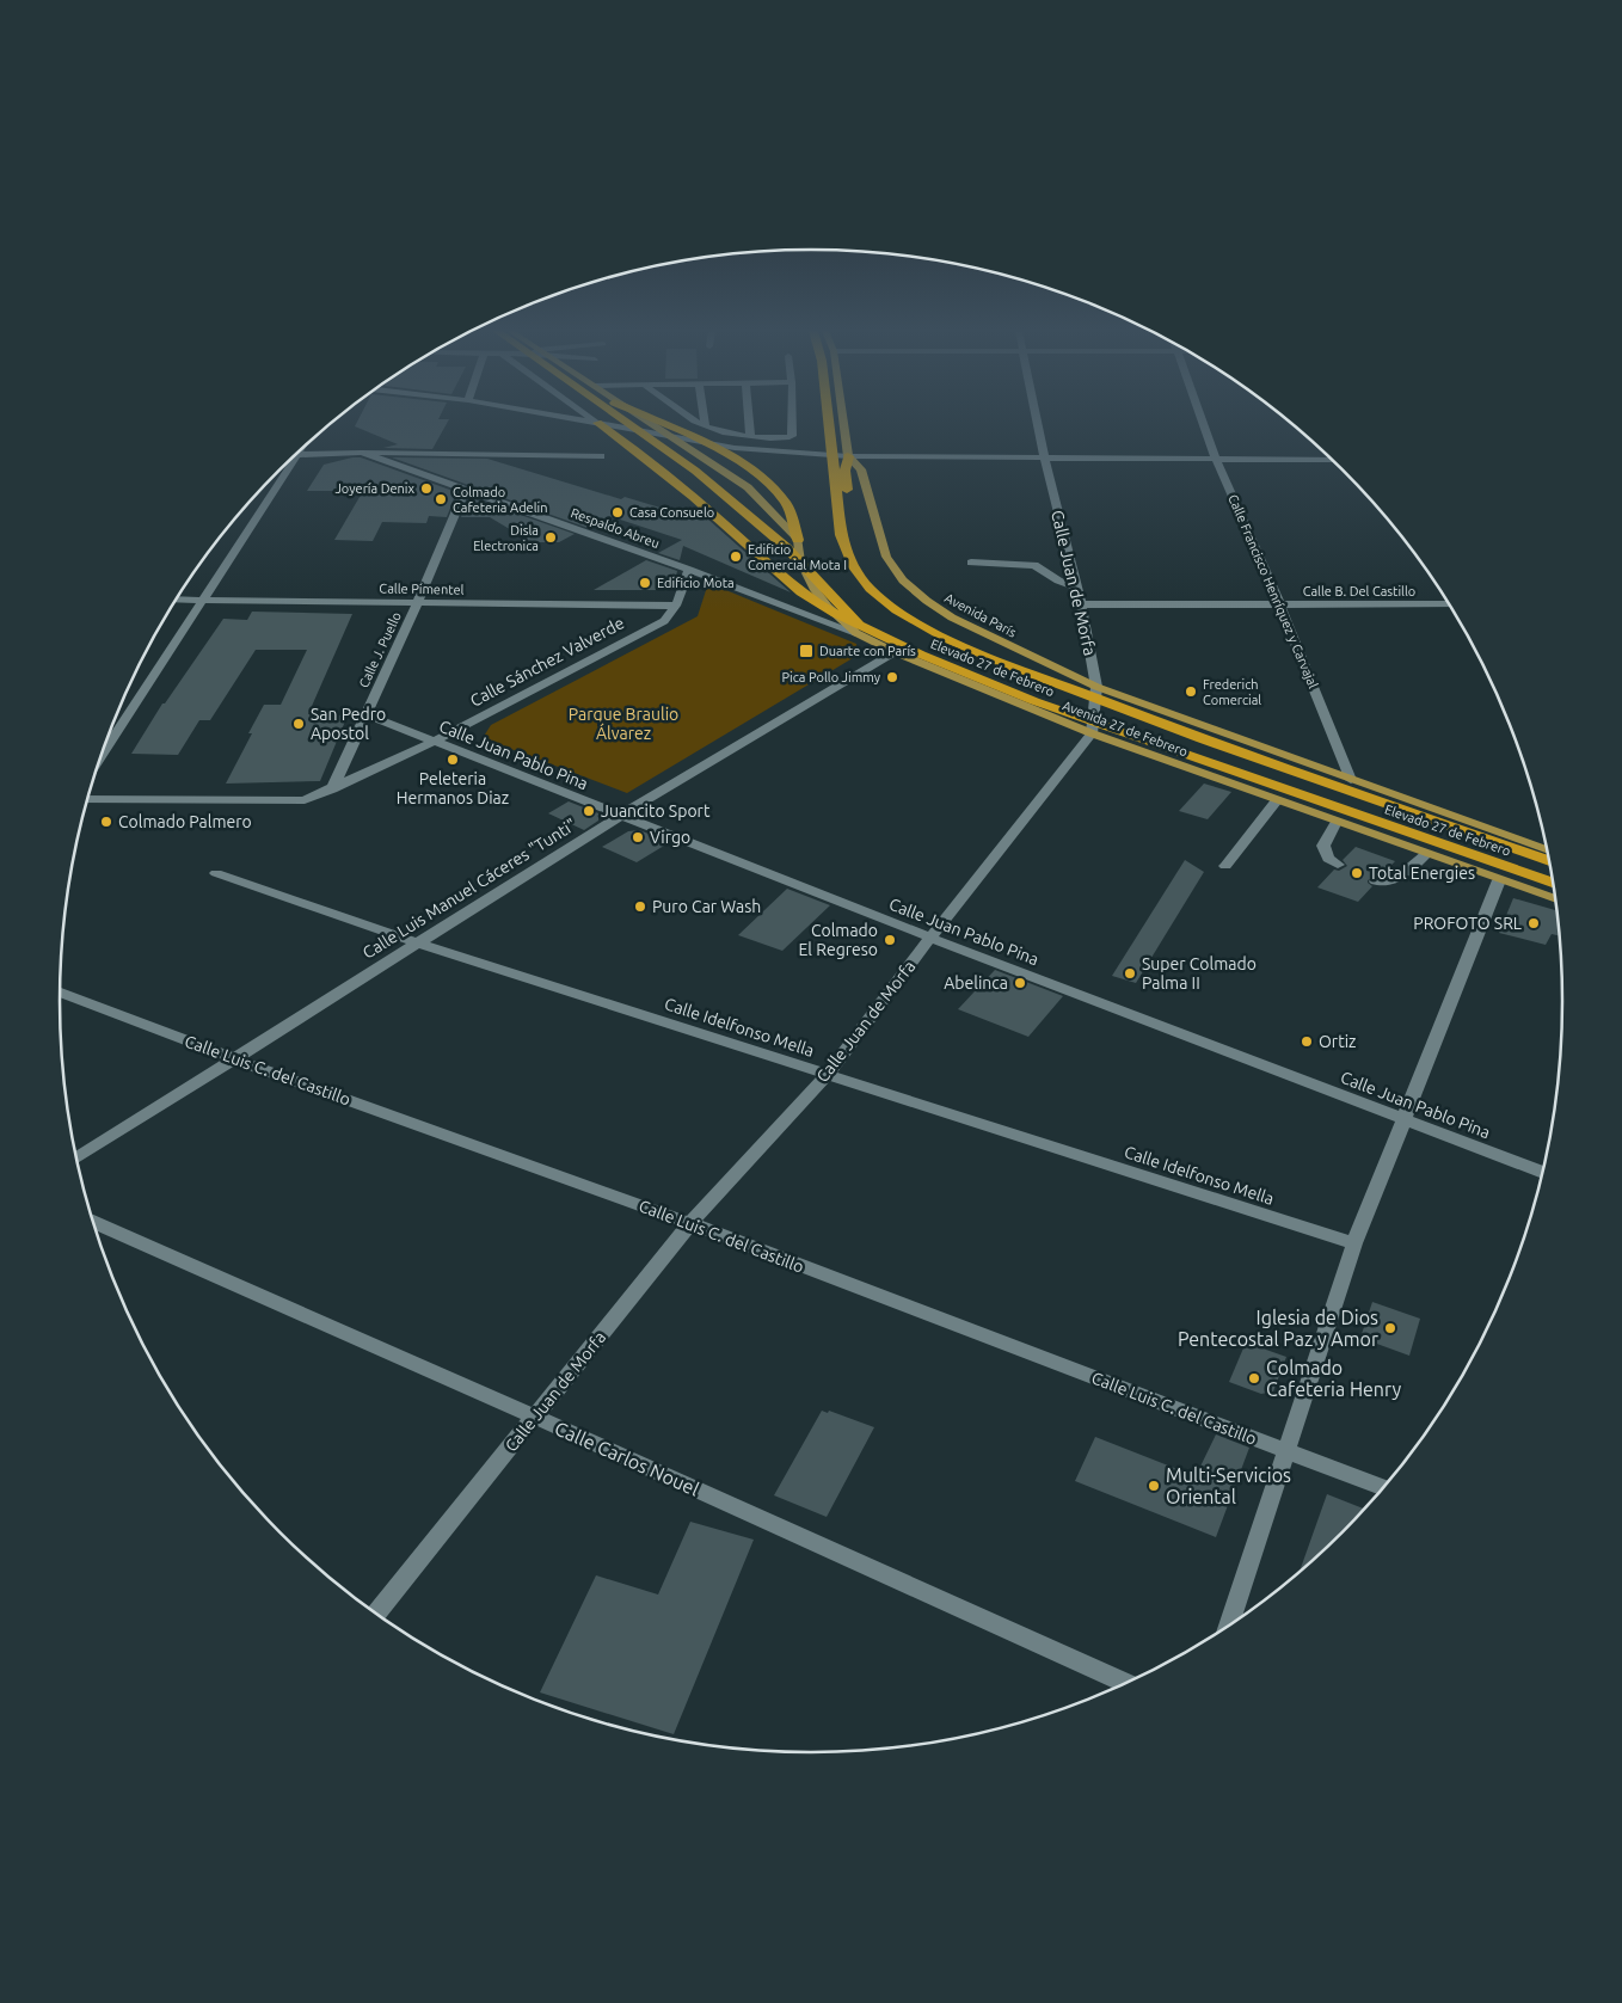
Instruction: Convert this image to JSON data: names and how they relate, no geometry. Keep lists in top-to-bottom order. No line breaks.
{"streets":{"highway":["Elevado 27 de Febrero"],"main road":["Avenida París","Avenida 27 de Febrero"],"street":["Respaldo Abreu","Calle Juan de Morfa","Calle Pimentel","Calle Francisco Henríquez y Carvajal","Calle B. Del Castillo","Calle J. Puello","Calle Sánchez Valverde","Calle Juan Pablo Pina","Calle Luis Manuel Cáceres \"Tunti\"","Calle Idelfonso Mella","Calle Luis C. del Castillo","Calle Carlos Nouel"]},"crossings":[["Respaldo Abreu","Calle J. Puello"],["Respaldo Abreu","Calle Sánchez Valverde"],["Respaldo Abreu","Elevado 27 de Febrero"],["Respaldo Abreu","Avenida 27 de Febrero"],["Calle Juan de Morfa","Calle B. Del Castillo"],["Calle Juan de Morfa","Avenida París"],["Calle Juan de Morfa","Avenida 27 de Febrero"],["Calle Juan de Morfa","Calle Juan Pablo Pina"],["Calle Juan de Morfa","Calle Idelfonso Mella"],["Calle Juan de Morfa","Calle Luis C. del Castillo"],["Calle Juan de Morfa","Calle Carlos Nouel"],["Calle Pimentel","Calle J. Puello"],["Calle Pimentel","Calle Sánchez Valverde"],["Calle Francisco Henríquez y Carvajal","Calle B. Del Castillo"],["Calle Francisco Henríquez y Carvajal","Avenida 27 de Febrero"],["Avenida París","Avenida 27 de Febrero"],["Calle J. Puello","Calle Sánchez Valverde"],["Calle J. Puello","Calle Juan Pablo Pina"],["Calle Sánchez Valverde","Calle Juan Pablo Pina"],["Elevado 27 de Febrero","Avenida 27 de Febrero"],["Avenida 27 de Febrero","Calle Luis Manuel Cáceres \"Tunti\""],["Calle Juan Pablo Pina","Calle Luis Manuel Cáceres \"Tunti\""],["Calle Luis Manuel Cáceres \"Tunti\"","Calle Idelfonso Mella"],["Calle Luis Manuel Cáceres \"Tunti\"","Calle Luis C. del Castillo"]],"parks":["Parque Braulio Álvarez"],"places":{"other":["Joyería Denix","Colmado Cafeteria Adelin","Casa Consuelo","Disla Electronica","Edificio Comercial Mota I","Edificio Mota","Pica Pollo Jimmy","Frederich Comercial","San Pedro Apostol","Peleteria Hermanos Diaz","Juancito Sport","Colmado Palmero","Virgo","Total Energies","Puro Car Wash","PROFOTO SRL","Colmado El Regreso","Super Colmado Palma II","Abelinca","Ortiz","Iglesia de Dios Pentecostal Paz y Amor","Colmado Cafeteria Henry","Multi-Servicios Oriental"],"transit":["Duarte con París"]}}
